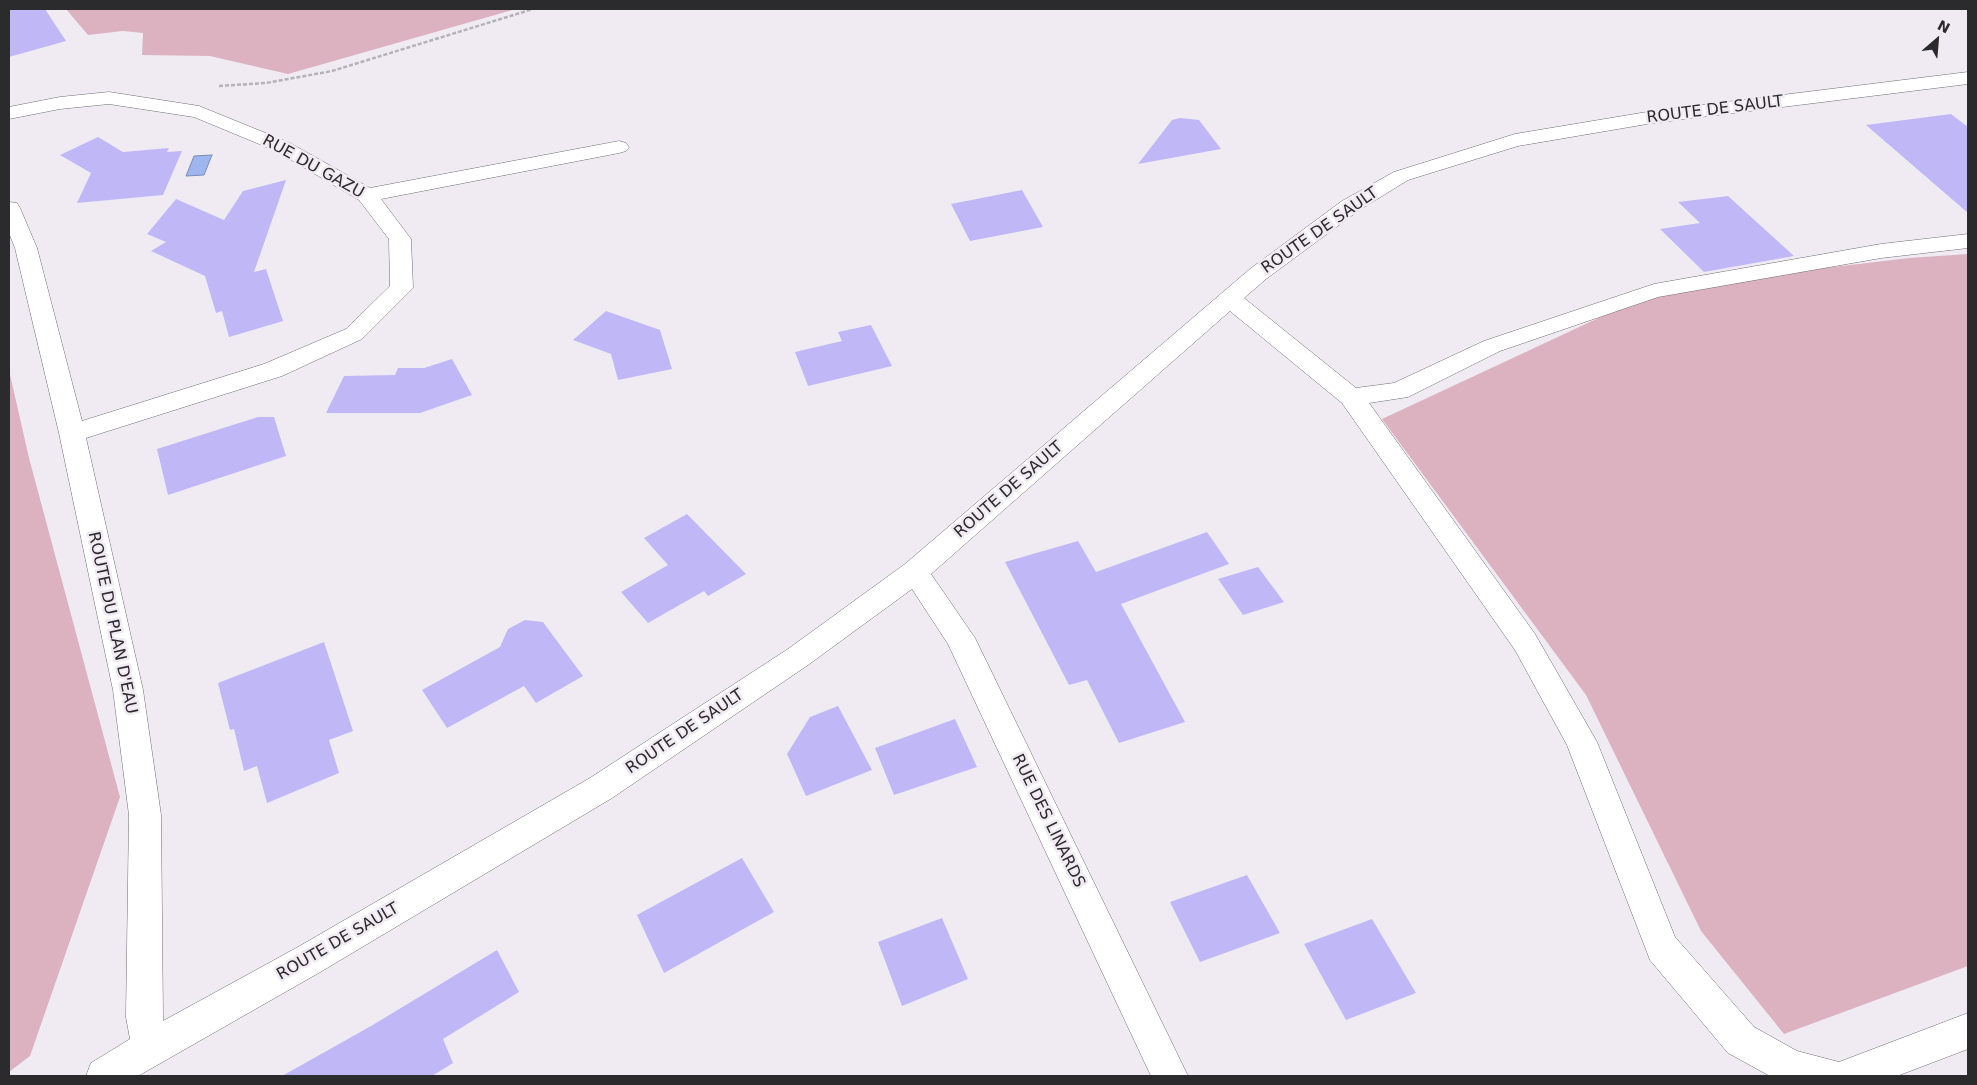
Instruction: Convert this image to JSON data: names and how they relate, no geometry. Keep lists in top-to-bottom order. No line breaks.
{"streets":{"street":["ROUTE DE SAULT","RUE DU GAZU","ROUTE DU PLAN D'EAU","RUE DES LINARDS"]},"crossings":[["ROUTE DE SAULT","ROUTE DU PLAN D'EAU"],["ROUTE DE SAULT","RUE DES LINARDS"],["RUE DU GAZU","ROUTE DU PLAN D'EAU"]],"north":"top right"}
